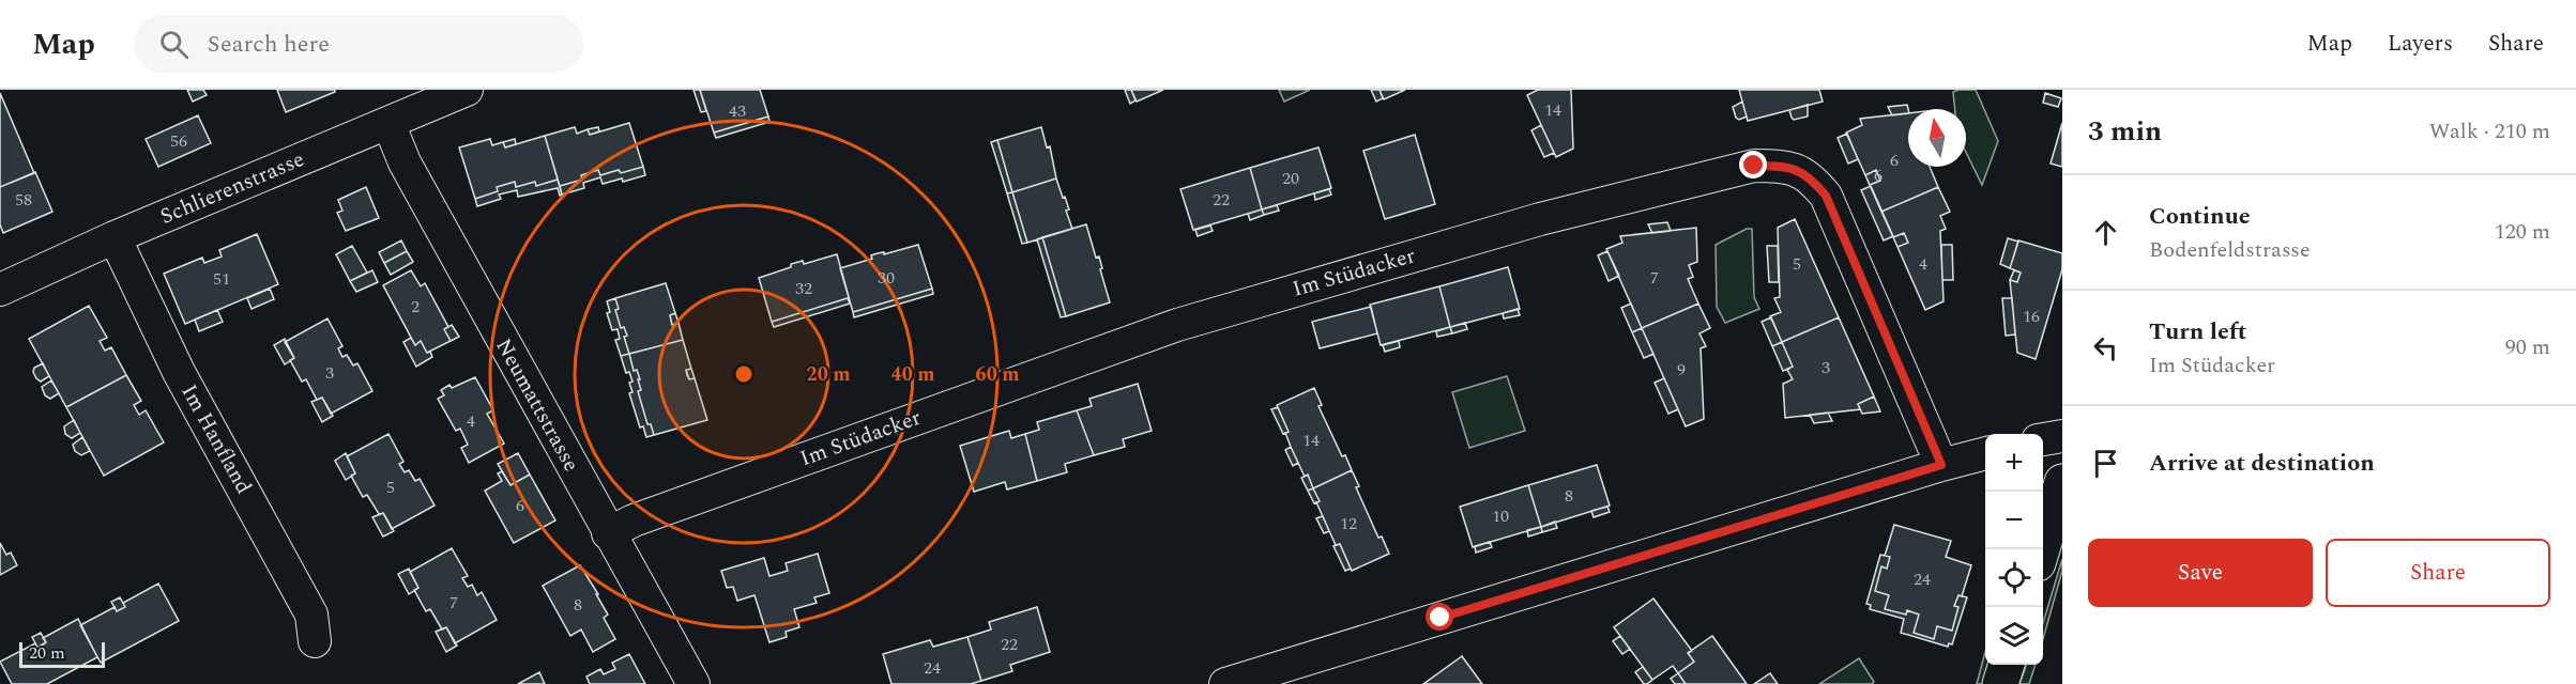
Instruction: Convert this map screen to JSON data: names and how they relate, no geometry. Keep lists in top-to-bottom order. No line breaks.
{"streets":{"street":["Schlierenstrasse","Im Stüdacker","Neumattstrasse","Im Hanfland"]},"crossings":[["Schlierenstrasse","Neumattstrasse"],["Schlierenstrasse","Im Hanfland"],["Im Stüdacker","Neumattstrasse"]],"house_numbers":["14","43","56","6","6","20","58","22","5","4","30","7","51","32","2","16","3","9","3","4","14","5","8","6","10","12","24","7","8","22","24"],"scale_bar":"20 m","north":"top","page":{"header":"Map","search":"Search here","nav":["Map","Layers","Share"],"heading":["3 min","Walk · 210 m"],"list":[["Continue","Bodenfeldstrasse","120 m"],["Turn left","Im Stüdacker","90 m"],"Arrive at destination"],"map_buttons":["+","−"],"buttons":["Save","Share"],"scale":"20 m"},"rings":["20 m","40 m","60 m"]}
